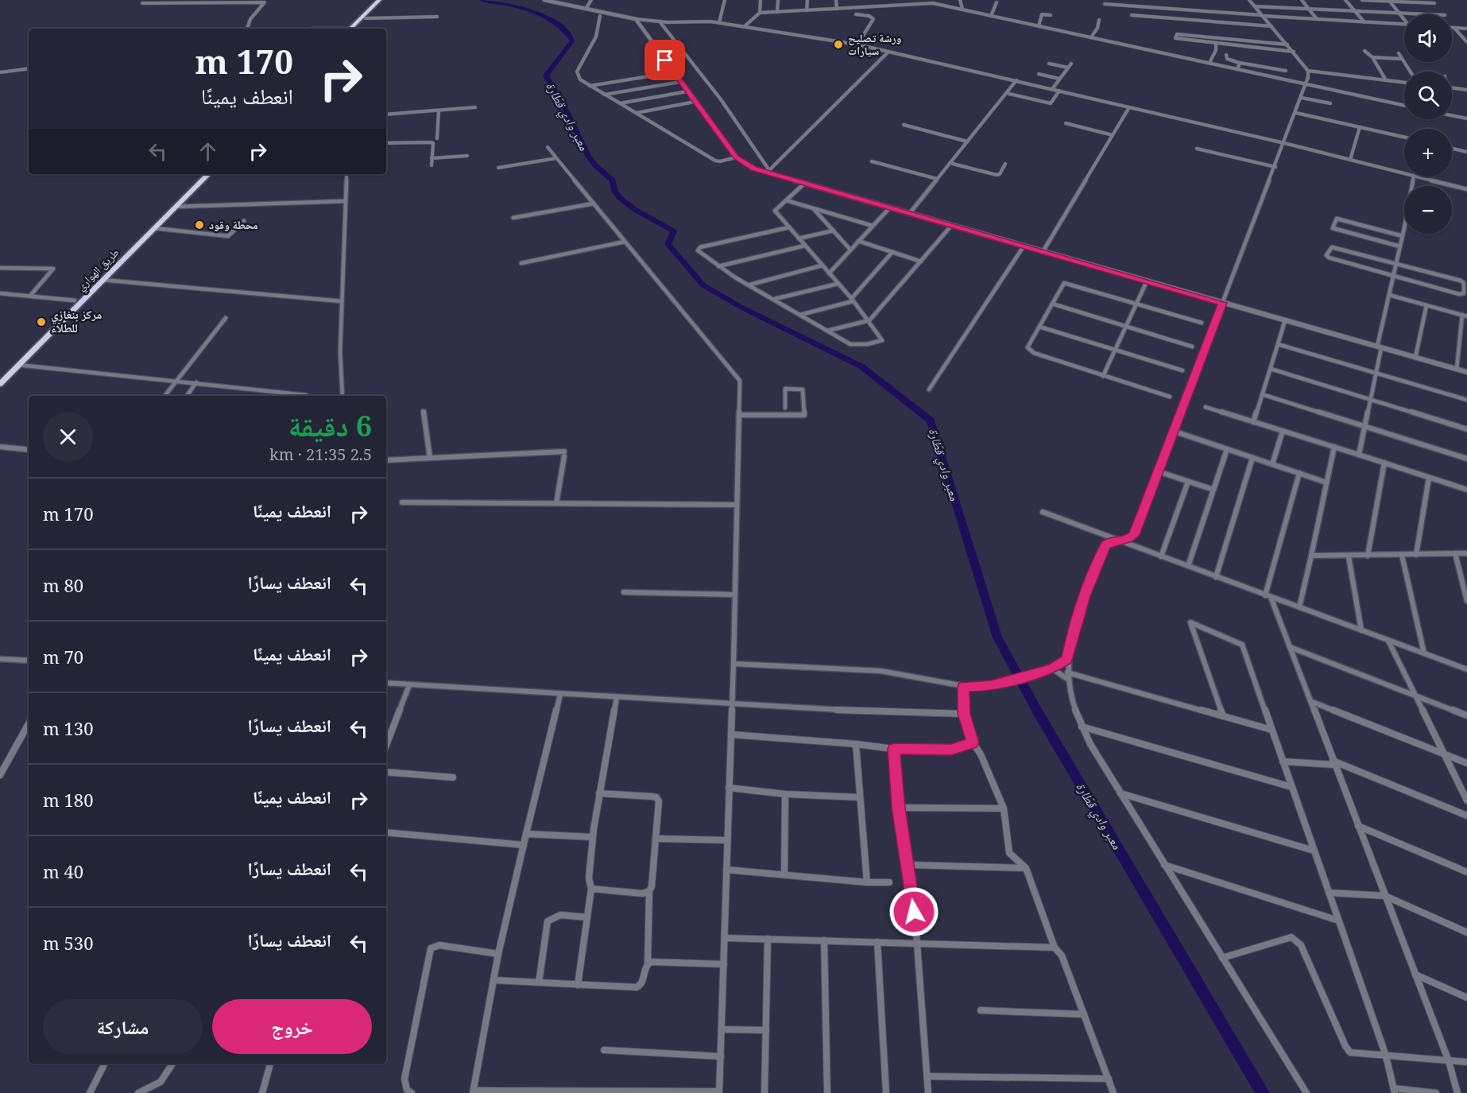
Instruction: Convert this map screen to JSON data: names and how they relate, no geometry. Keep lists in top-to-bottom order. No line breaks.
{"streets":{"highway":["طريق الهواري"]},"water":["معبر وادي قطّارة"],"places":["ورشة تصليح سيارات","محطة وقود","مركز بنغازي للطلاء"],"page":{"map_buttons":["+","−"],"turn":["170 m","انعطف يمينًا"],"heading":["6 دقيقة","2.5 km · 21:35"],"list":[{"name":"انعطف يمينًا","value":"170 m"},{"name":"انعطف يسارًا","value":"80 m"},{"name":"انعطف يمينًا","value":"70 m"},{"name":"انعطف يسارًا","value":"130 m"},{"name":"انعطف يمينًا","value":"180 m"},{"name":"انعطف يسارًا","value":"40 m"},{"name":"انعطف يسارًا","value":"530 m"}],"buttons":["خروج","مشاركة"]}}
